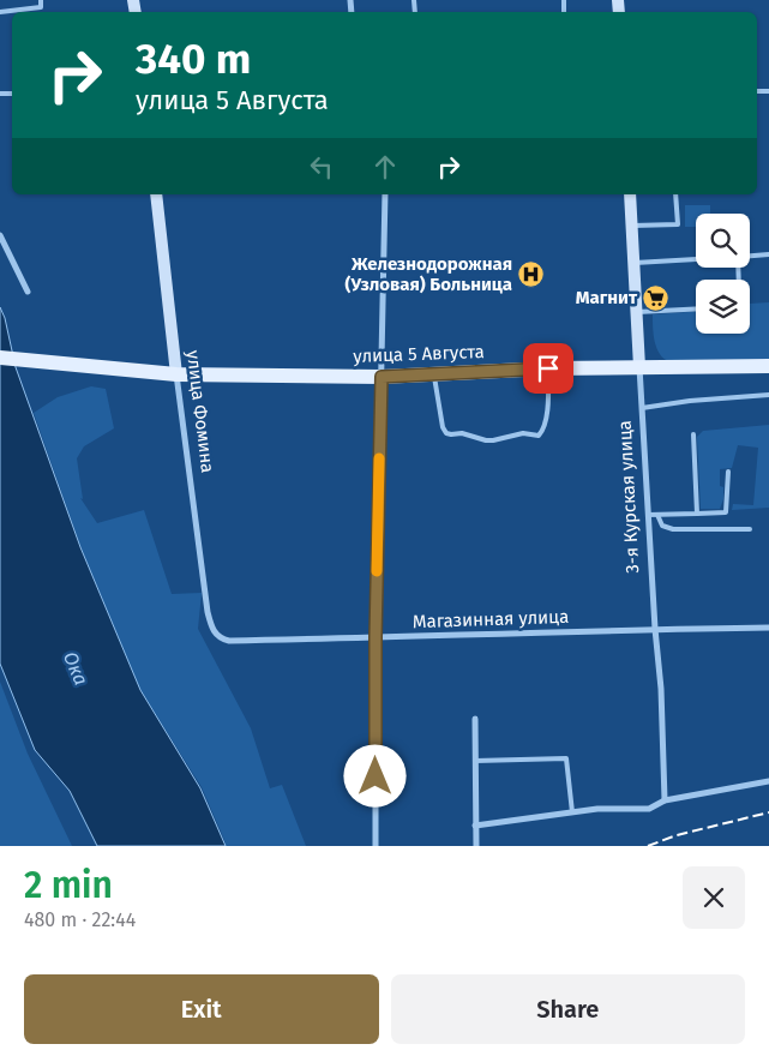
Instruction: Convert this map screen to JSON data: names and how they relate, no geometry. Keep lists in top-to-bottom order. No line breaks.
{"streets":{"main road":["улица 5 Августа"],"street":["улица Фомина","3-я Курская улица","Магазинная улица"]},"crossings":[["улица 5 Августа","улица Фомина"],["улица 5 Августа","3-я Курская улица"],["улица Фомина","Магазинная улица"],["3-я Курская улица","Магазинная улица"]],"water":["Ока"],"places":{"hospital":["Железнодорожная (Узловая) Больница"],"supermarket":["Магнит"]},"page":{"turn":["340 m","улица 5 Августа"],"heading":["2 min","480 m · 22:44"],"buttons":["Exit","Share"]}}
